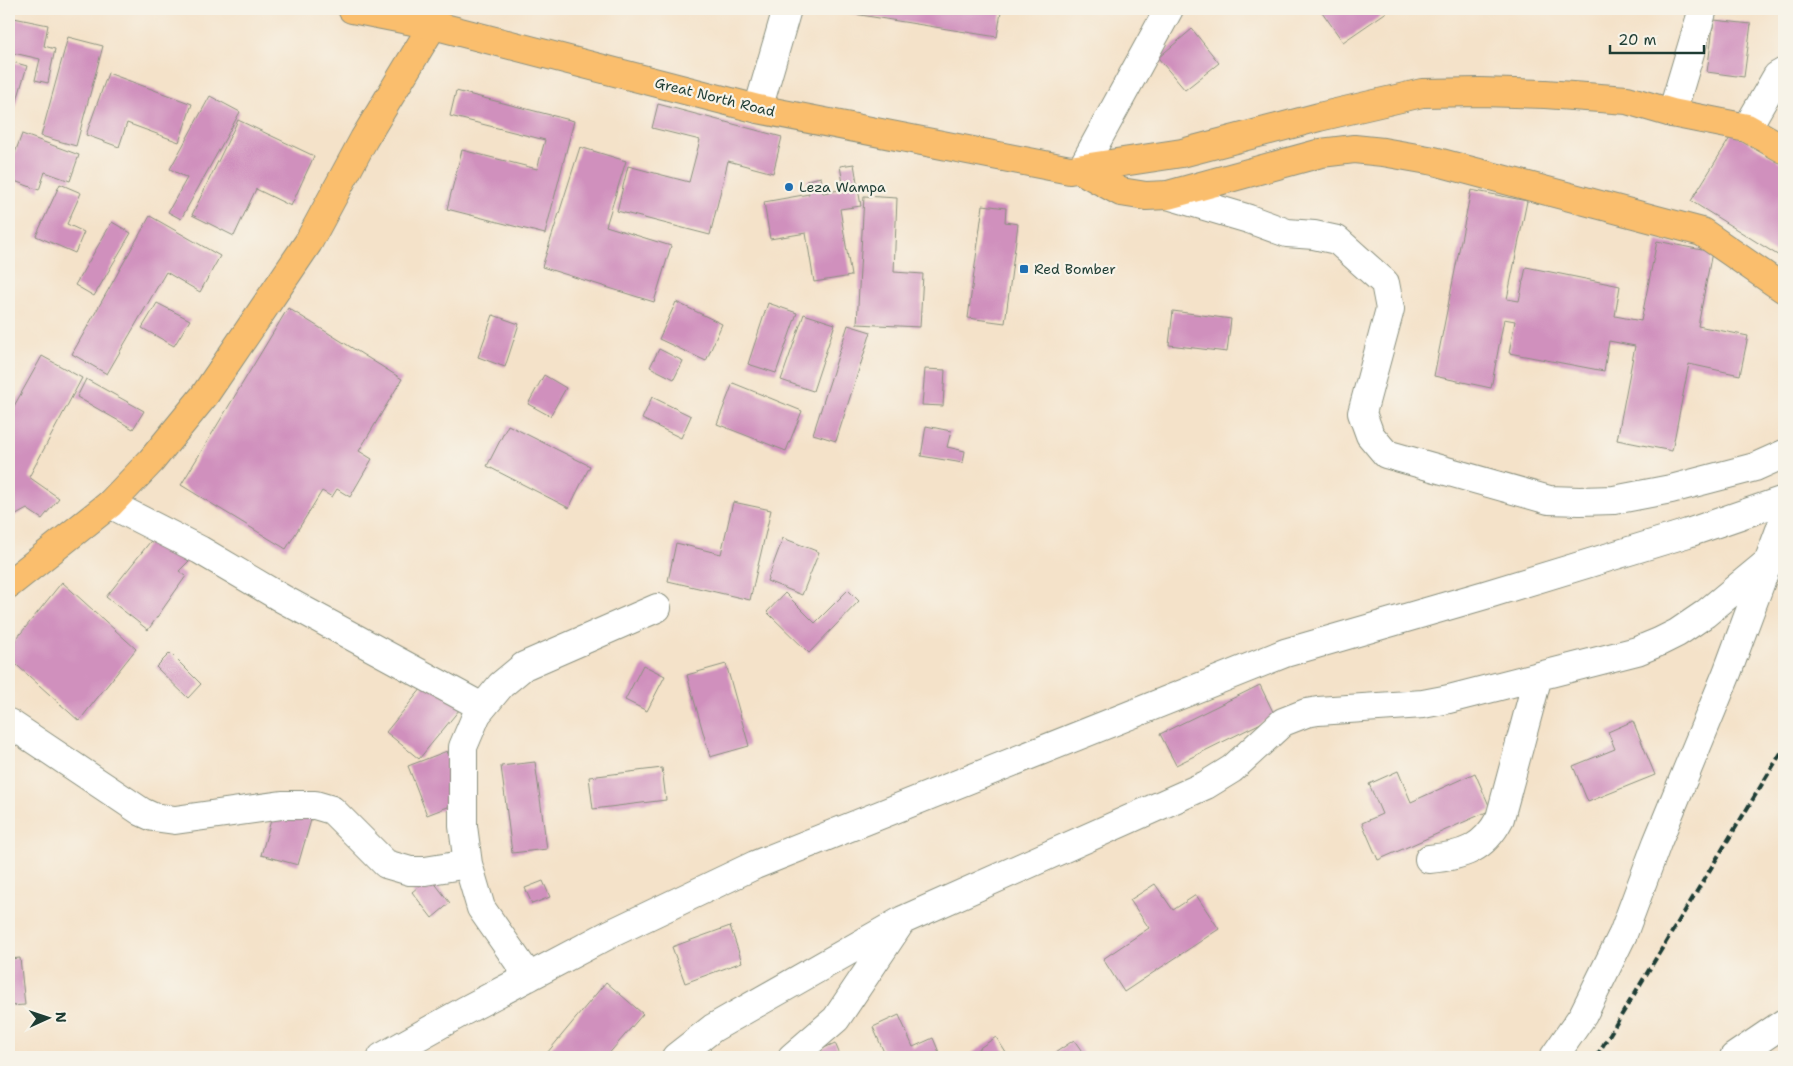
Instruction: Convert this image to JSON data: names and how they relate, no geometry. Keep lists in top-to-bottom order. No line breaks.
{"streets":{"main road":["Great North Road"]},"places":{"other":["Leza Wampa"],"transit":["Red Bomber"]},"scale_bar":"20 m","north":"right"}
